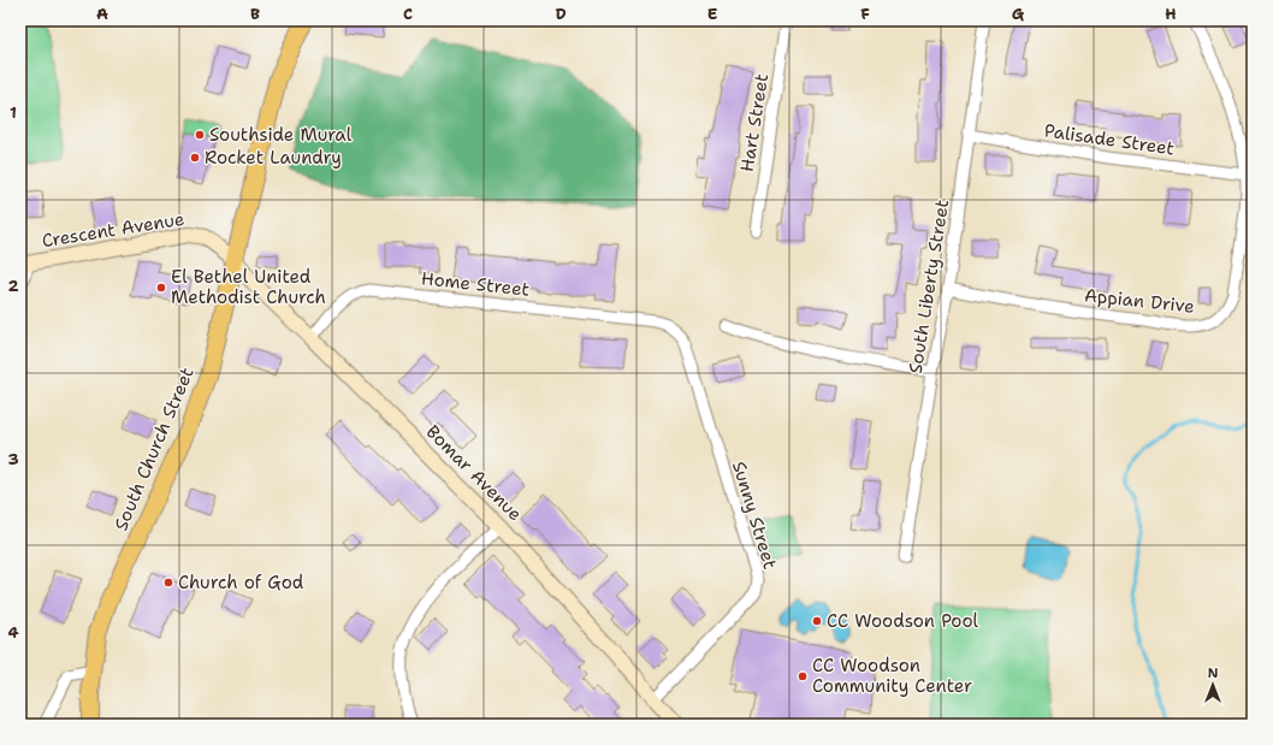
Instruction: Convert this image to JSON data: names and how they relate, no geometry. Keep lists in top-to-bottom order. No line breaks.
{"streets":{"main road":["South Church Street"],"street":["Hart Street","Palisade Street","Crescent Avenue","Home Street","South Liberty Street","Appian Drive","Bomar Avenue","Sunny Street"]},"crossings":[["Palisade Street","South Liberty Street"],["Palisade Street","Appian Drive"],["Crescent Avenue","South Church Street"],["Crescent Avenue","Bomar Avenue"],["Home Street","Bomar Avenue"],["Home Street","Sunny Street"],["South Liberty Street","Appian Drive"],["South Church Street","Bomar Avenue"],["Bomar Avenue","Sunny Street"]],"places":["Southside Mural","Rocket Laundry","El Bethel United Methodist Church","Church of God","CC Woodson Pool","CC Woodson Community Center"],"north":"top","grid":{"columns":["A","B","C","D","E","F","G","H"],"rows":["1","2","3","4"]}}
